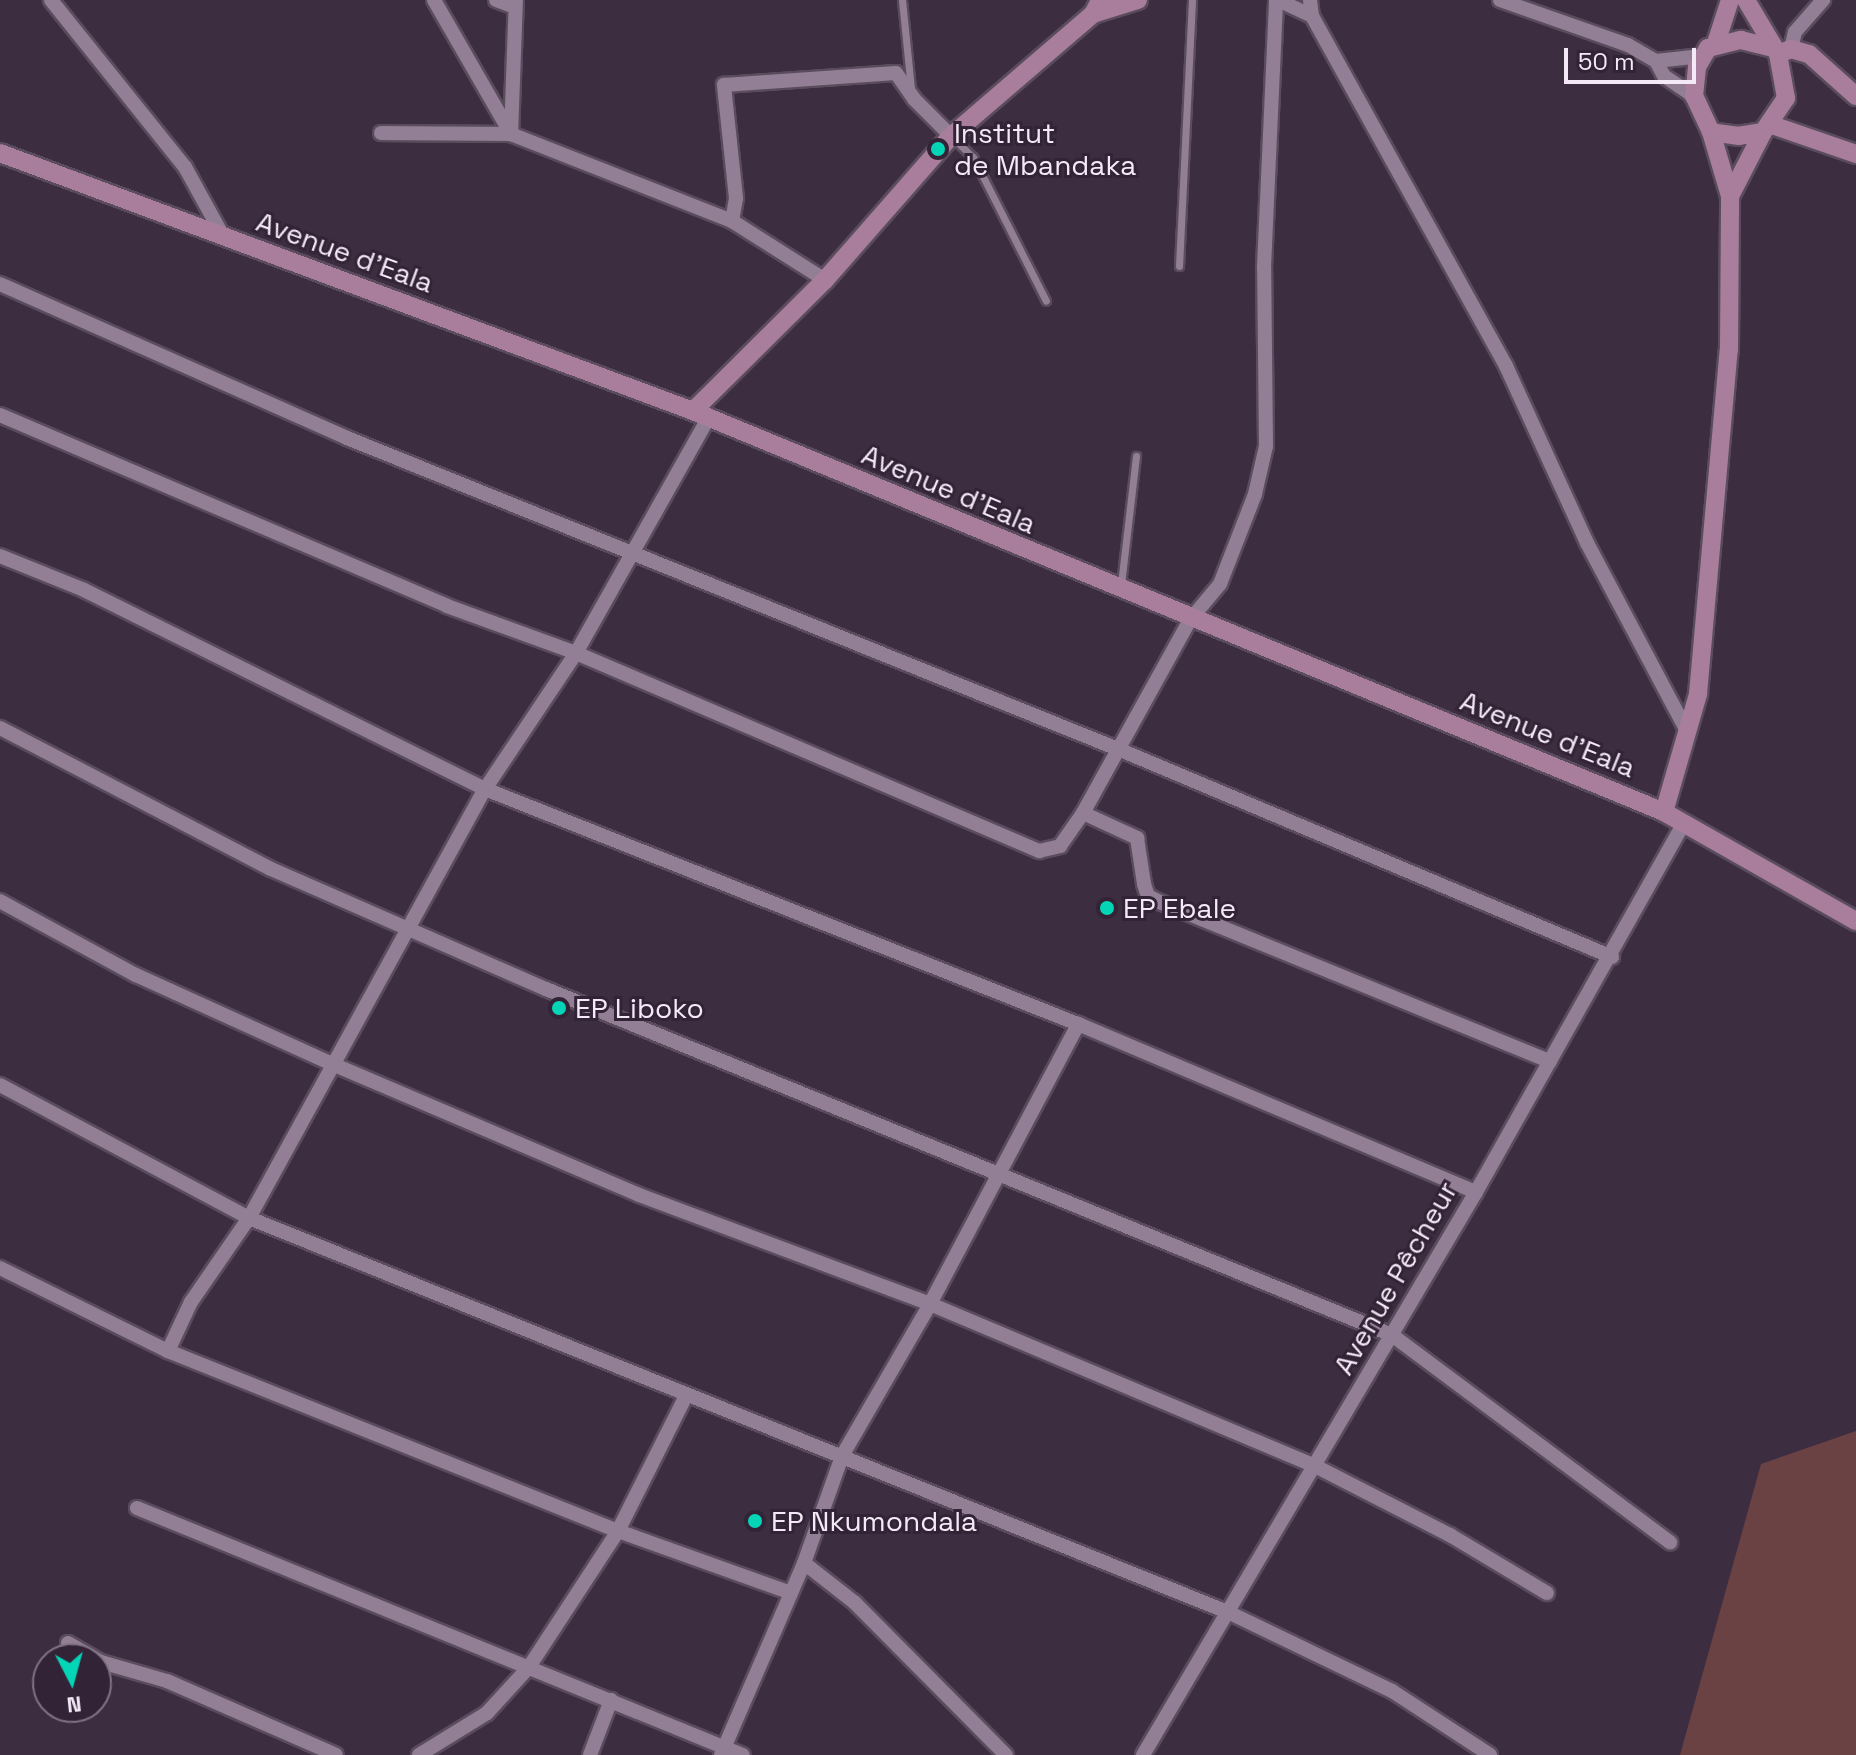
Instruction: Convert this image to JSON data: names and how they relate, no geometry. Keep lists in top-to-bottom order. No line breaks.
{"streets":{"street":["Avenue d'Eala","Avenue Pêcheur"]},"crossings":[["Avenue d'Eala","Avenue Pêcheur"]],"places":["Institut de Mbandaka","EP Ebale","EP Liboko","EP Nkumondala"],"scale_bar":"50 m","north":"bottom"}
